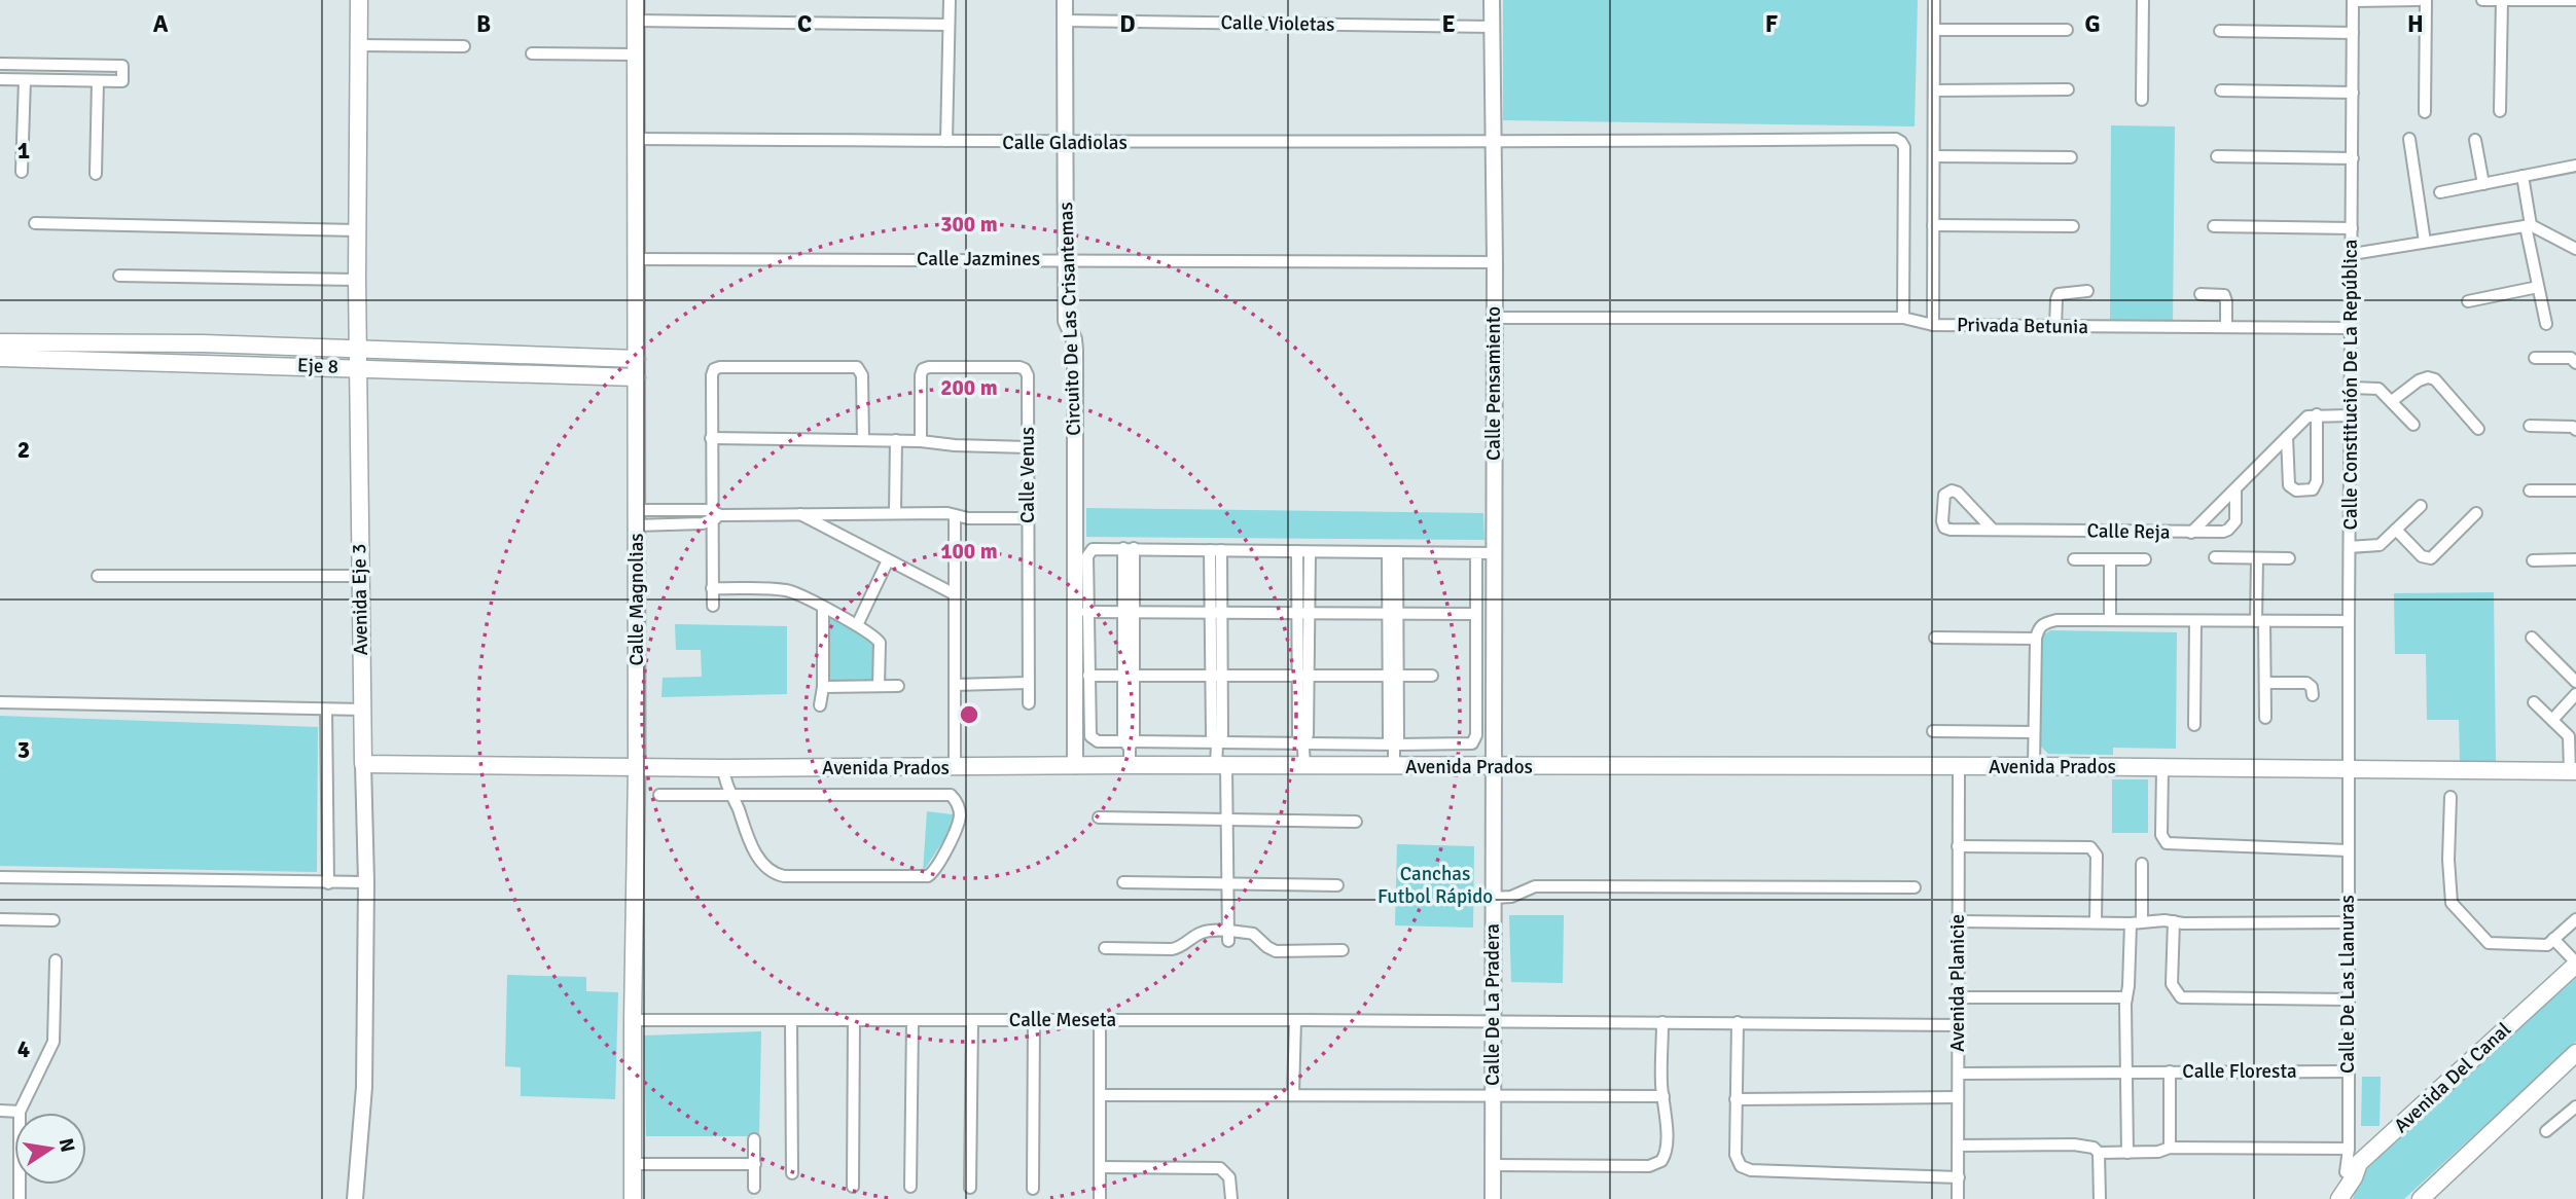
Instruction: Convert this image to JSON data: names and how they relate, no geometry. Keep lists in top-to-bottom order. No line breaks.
{"streets":{"main road":["Eje 8","Avenida Eje 3","Calle Magnolias","Avenida Prados","Avenida Del Canal"],"street":["Calle Violetas","Calle Gladiolas","Calle Jazmines","Circuito De Las Crisantemas","Privada Betunia","Calle Pensamiento","Calle Constitución De La República","Calle Venus","Calle Reja","Avenida Planicie","Calle De Las Llanuras","Calle De La Pradera","Calle Meseta","Calle Floresta"]},"crossings":[["Calle Violetas","Circuito De Las Crisantemas"],["Calle Violetas","Calle Pensamiento"],["Calle Gladiolas","Circuito De Las Crisantemas"],["Calle Gladiolas","Calle Pensamiento"],["Calle Gladiolas","Calle Magnolias"],["Calle Jazmines","Circuito De Las Crisantemas"],["Calle Jazmines","Calle Pensamiento"],["Calle Jazmines","Calle Magnolias"],["Circuito De Las Crisantemas","Avenida Prados"],["Privada Betunia","Calle Constitución De La República"],["Eje 8","Avenida Eje 3"],["Eje 8","Calle Magnolias"],["Calle Pensamiento","Avenida Prados"],["Calle Pensamiento","Calle De La Pradera"],["Calle Constitución De La República","Avenida Prados"],["Calle Constitución De La República","Calle De Las Llanuras"],["Avenida Eje 3","Avenida Prados"],["Calle Magnolias","Avenida Prados"],["Calle Magnolias","Calle Meseta"],["Avenida Prados","Avenida Planicie"],["Avenida Prados","Calle De Las Llanuras"],["Avenida Prados","Calle De La Pradera"],["Avenida Planicie","Calle Meseta"],["Calle De Las Llanuras","Calle Floresta"],["Calle De Las Llanuras","Avenida Del Canal"],["Calle De La Pradera","Calle Meseta"]],"parks":["Canchas Futbol Rápido"],"north":"right","grid":{"columns":["A","B","C","D","E","F","G","H"],"rows":["1","2","3","4"]},"rings":["300 m","200 m","100 m"]}
